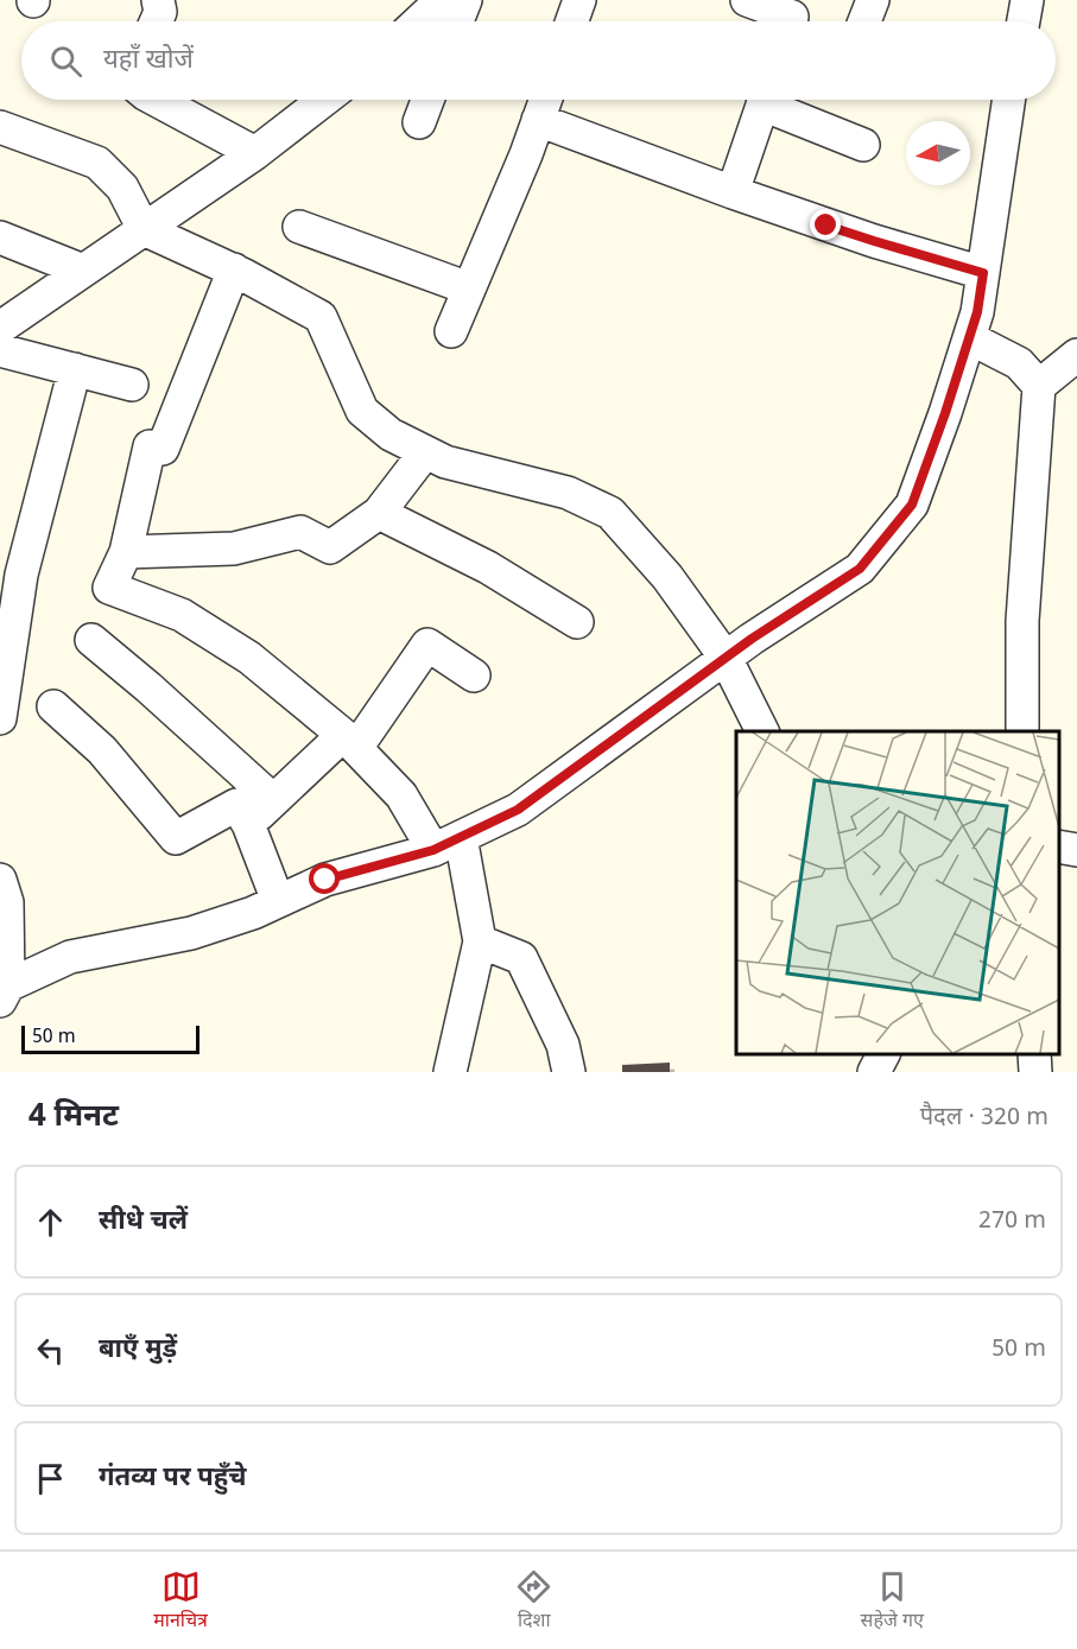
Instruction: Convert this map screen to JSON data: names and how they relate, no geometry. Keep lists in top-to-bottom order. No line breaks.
{"scale_bar":"50 m","north":"left","page":{"search":"यहाँ खोजें","scale":"50 m","heading":["4 मिनट","पैदल · 320 m"],"list":[["सीधे चलें","270 m"],["बाएँ मुड़ें","50 m"],"गंतव्य पर पहुँचे"],"nav":["मानचित्र","दिशा","सहेजे गए"]}}
